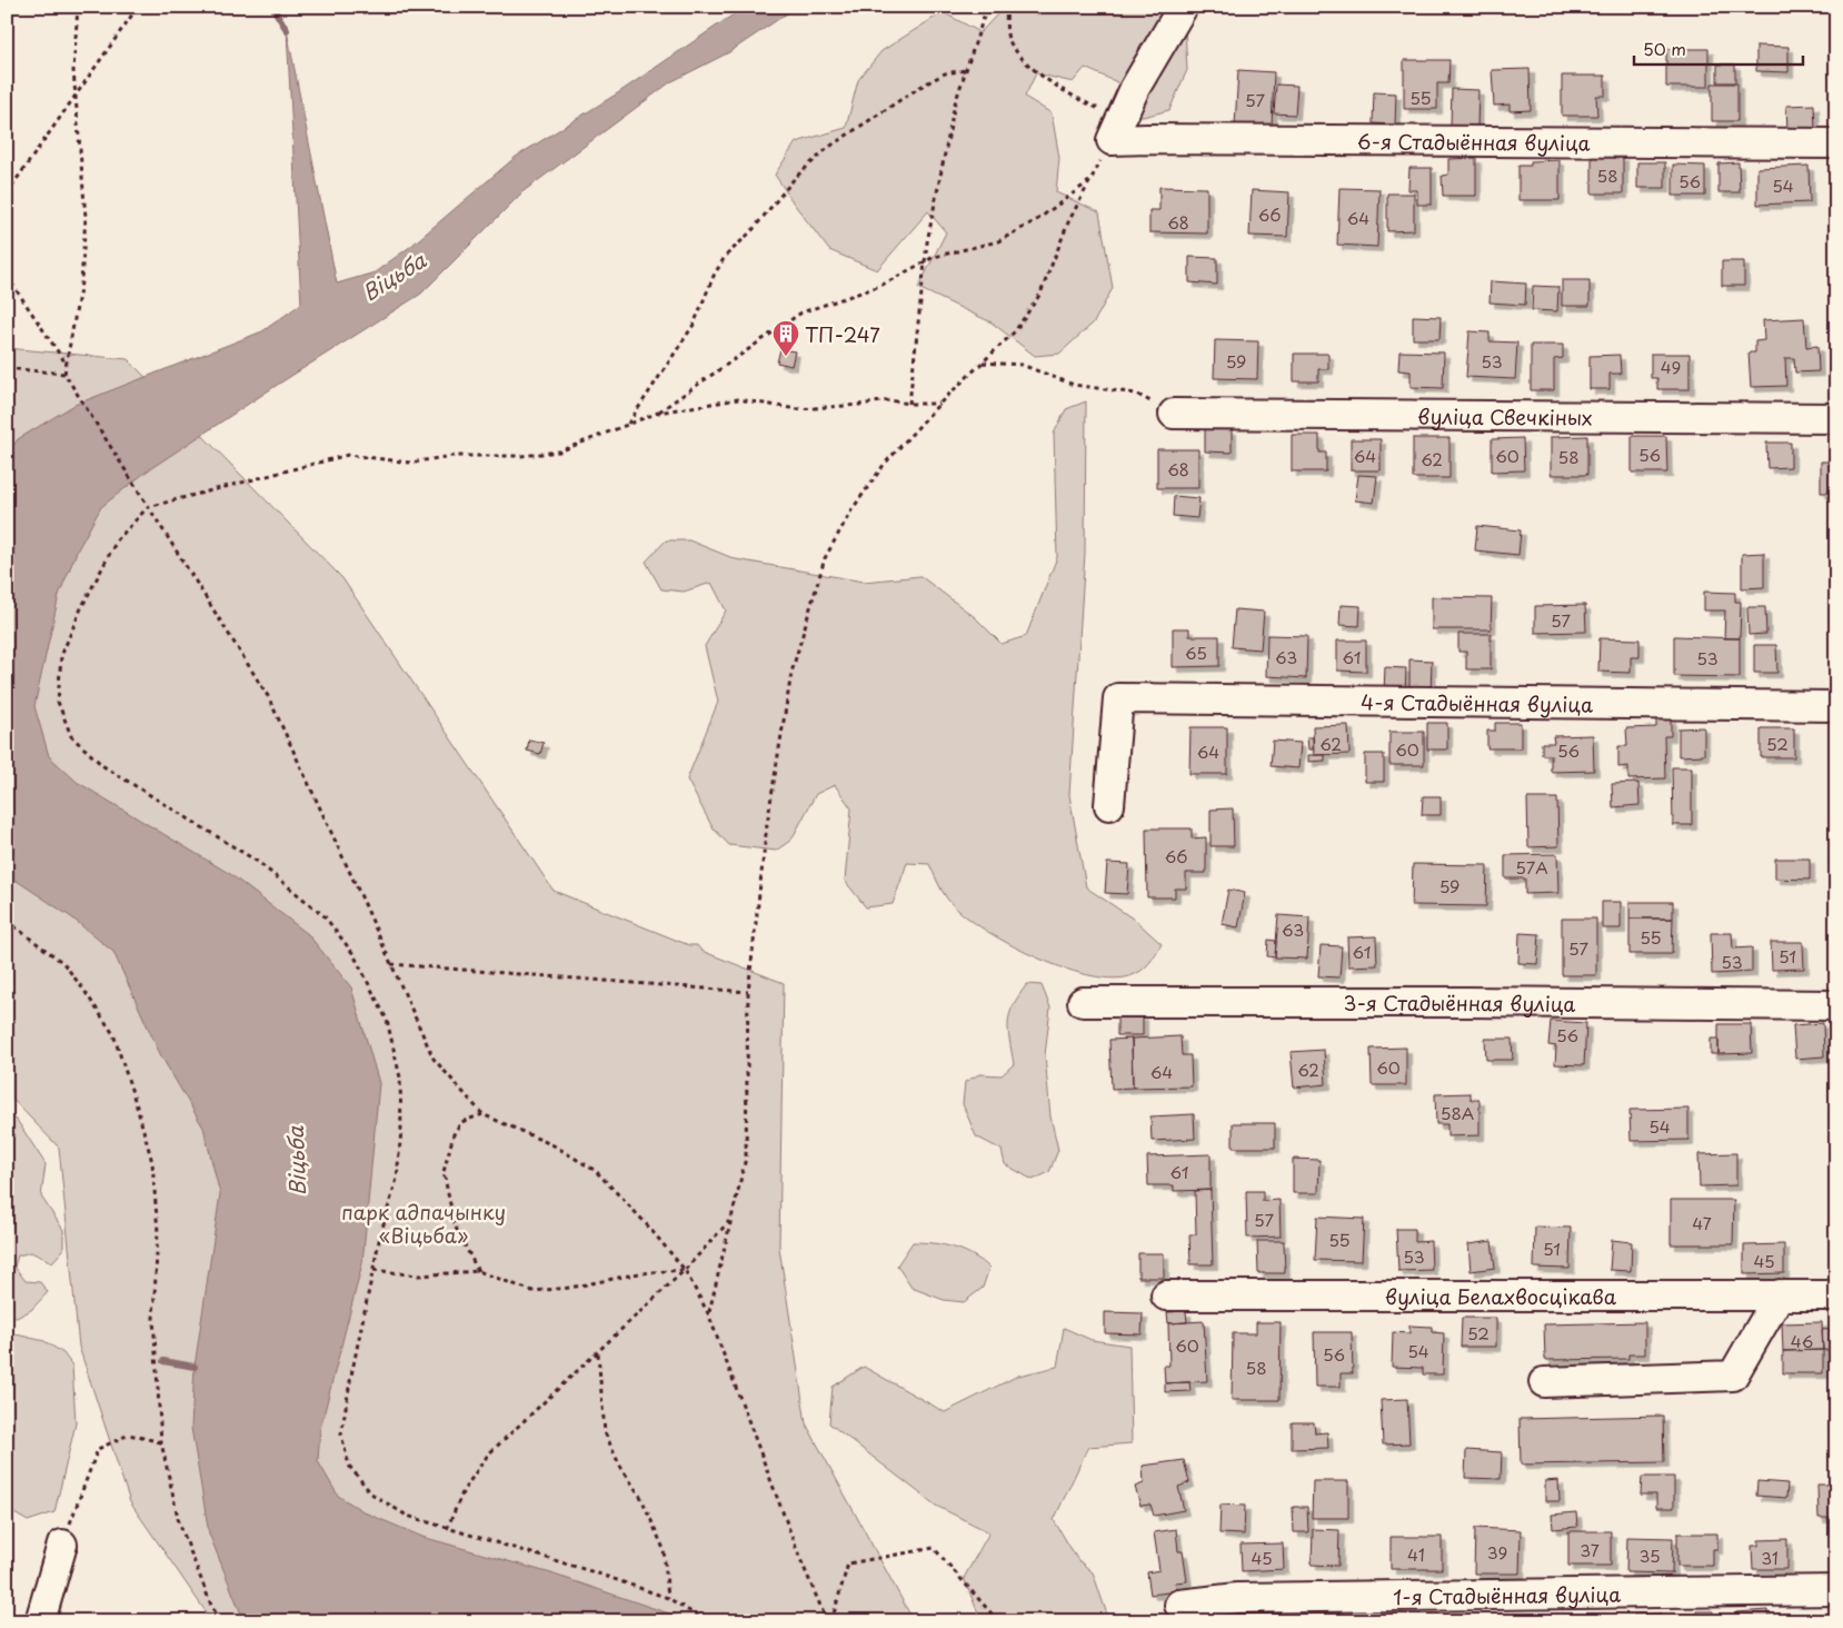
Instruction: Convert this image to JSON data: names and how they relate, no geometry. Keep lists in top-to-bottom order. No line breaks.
{"streets":{"street":["6-я Стадыённая вуліца","вуліца Свечкіных","4-я Стадыённая вуліца","3-я Стадыённая вуліца","вуліца Белахвосцікава","1-я Стадыённая вуліца"]},"water":["Віцьба"],"parks":["парк адпачынку «Віцьба»"],"places":{"building":["ТП-247"]},"house_numbers":["55","57","58","56","54","66","64","68","59","53","49","56","64","60","58","62","68","57","65","63","61","53","62","52","60","56","64","66","57А","59","63","55","57","61","51","53","56","60","62","64","58А","54","61","57","47","55","51","53","45","52","46","60","54","56","58","37","39","41","35","45","31"],"scale_bar":"50 m"}
